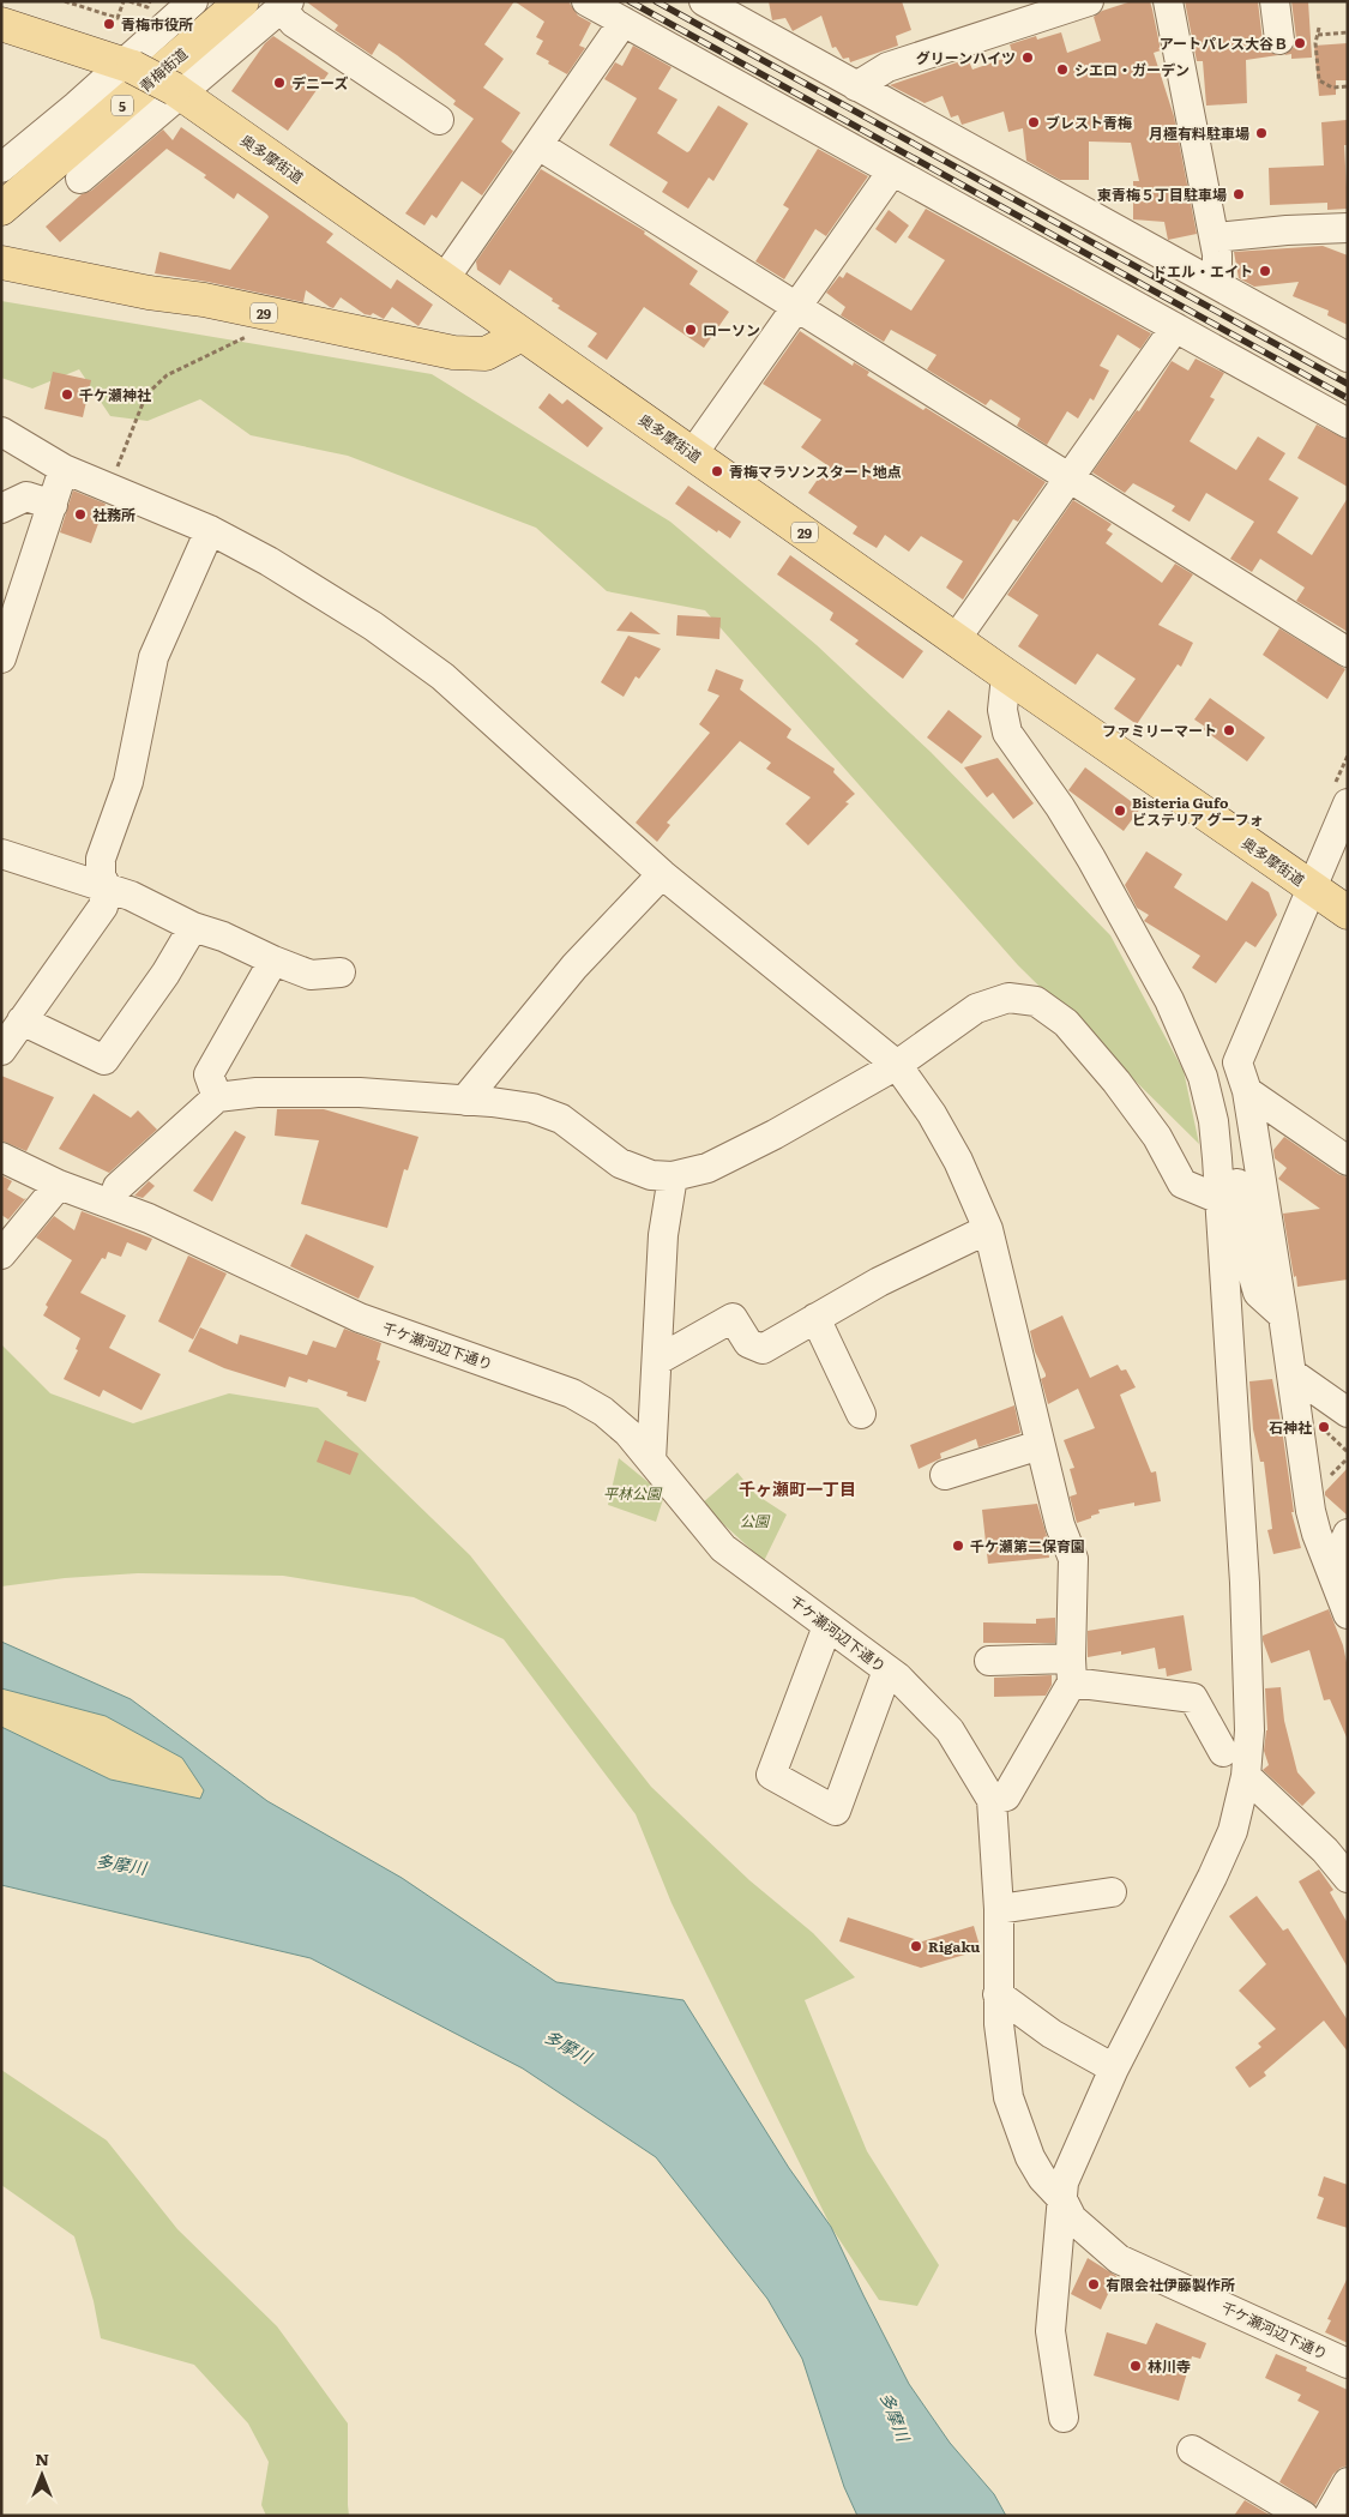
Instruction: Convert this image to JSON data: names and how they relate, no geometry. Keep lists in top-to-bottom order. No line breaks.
{"streets":{"main road":["青梅街道","5","奥多摩街道","29"],"street":["千ケ瀬河辺下通り"]},"crossings":[["奥多摩街道","29"]],"districts":["千ヶ瀬町一丁目"],"water":["多摩川"],"parks":["平林公園","公園"],"places":["青梅市役所","アートパレス大谷Ｂ","グリーンハイツ","シエロ・ガーデン","デニーズ","ブレスト青梅","月極有料駐車場","東青梅５丁目駐車場","ドエル・エイト","ローソン","千ケ瀬神社","青梅マラソンスタート地点","社務所","ファミリーマート","Bisteria Gufo ビステリア グーフォ","石神社","千ケ瀬第二保育園","Rigaku","有限会社伊藤製作所","林川寺"],"north":"top"}
